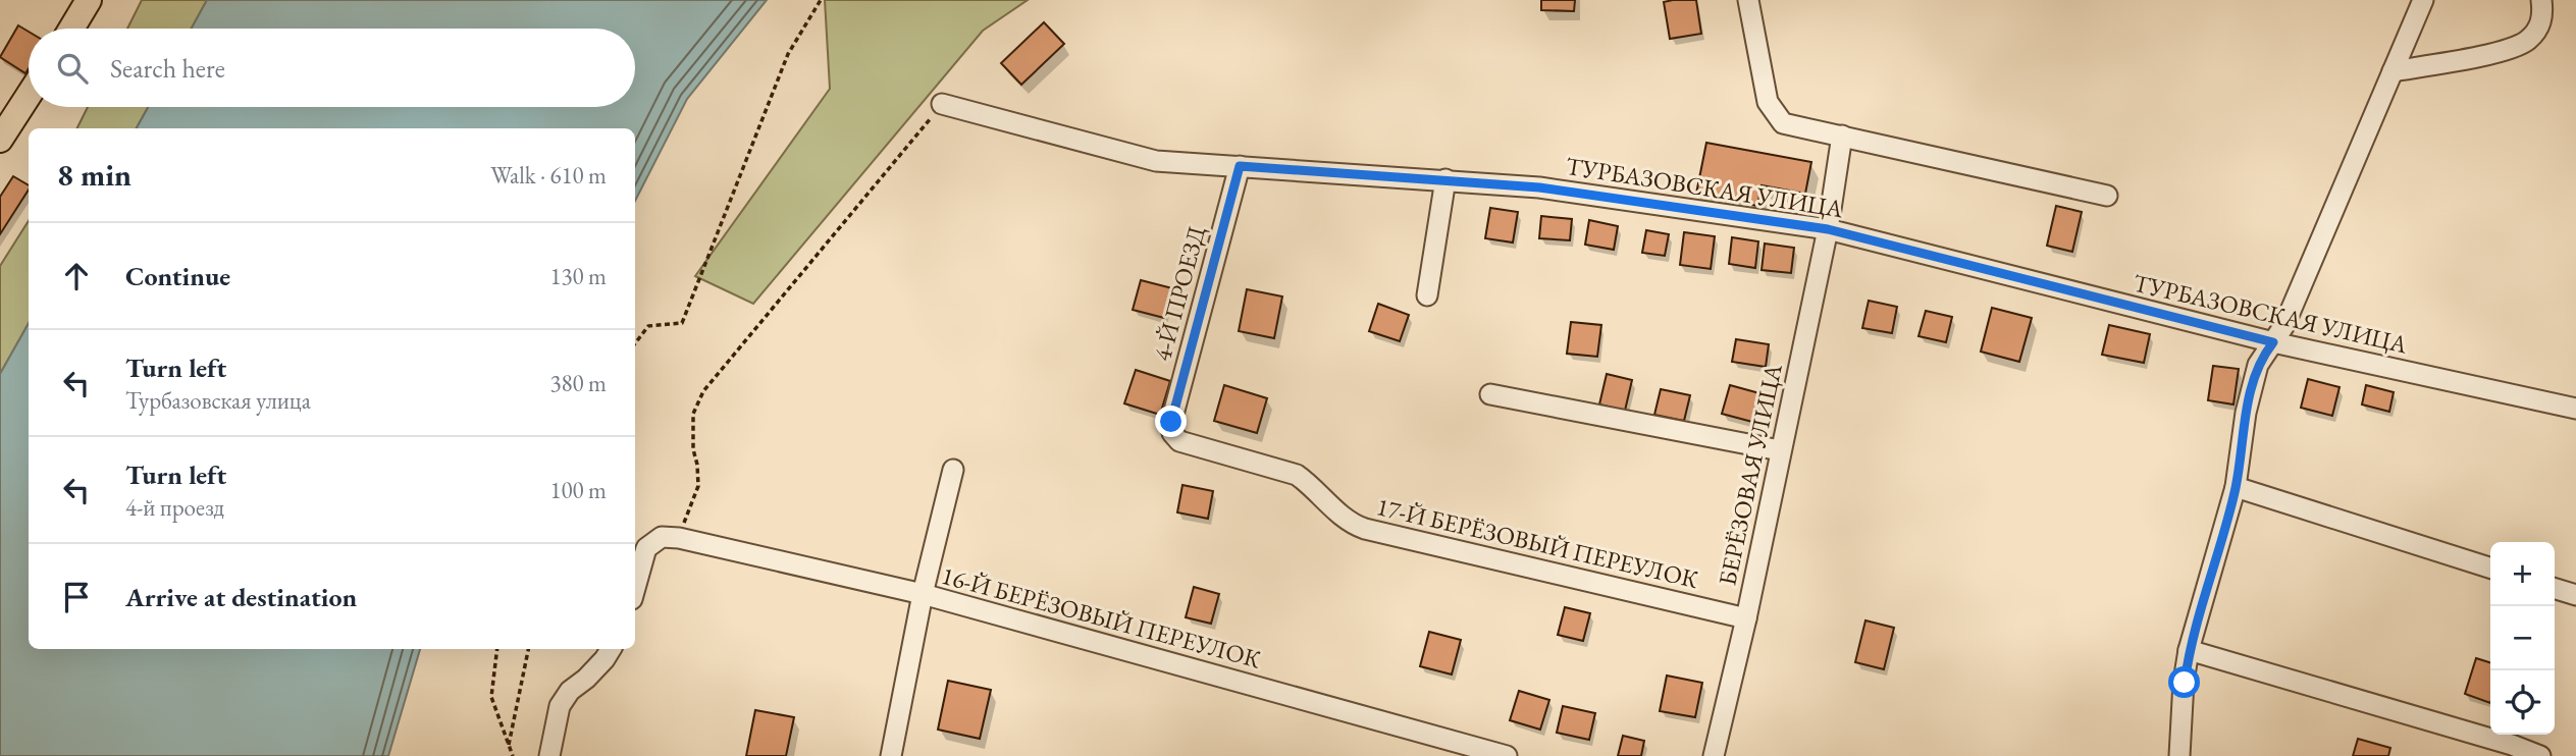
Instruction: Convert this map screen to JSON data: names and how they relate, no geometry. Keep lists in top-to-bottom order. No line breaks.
{"streets":{"street":["ТУРБАЗОВСКАЯ УЛИЦА","4-Й ПРОЕЗД","БЕРЁЗОВАЯ УЛИЦА","17-Й БЕРЁЗОВЫЙ ПЕРЕУЛОК","16-Й БЕРЁЗОВЫЙ ПЕРЕУЛОК"]},"crossings":[["ТУРБАЗОВСКАЯ УЛИЦА","4-Й ПРОЕЗД"],["ТУРБАЗОВСКАЯ УЛИЦА","БЕРЁЗОВАЯ УЛИЦА"],["4-Й ПРОЕЗД","17-Й БЕРЁЗОВЫЙ ПЕРЕУЛОК"],["БЕРЁЗОВАЯ УЛИЦА","17-Й БЕРЁЗОВЫЙ ПЕРЕУЛОК"]],"page":{"search":"Search here","heading":["8 min","Walk · 610 m"],"list":[["Continue","130 m"],["Turn left","Турбазовская улица","380 m"],["Turn left","4-й проезд","100 m"],"Arrive at destination"],"map_buttons":["+","−"]}}
